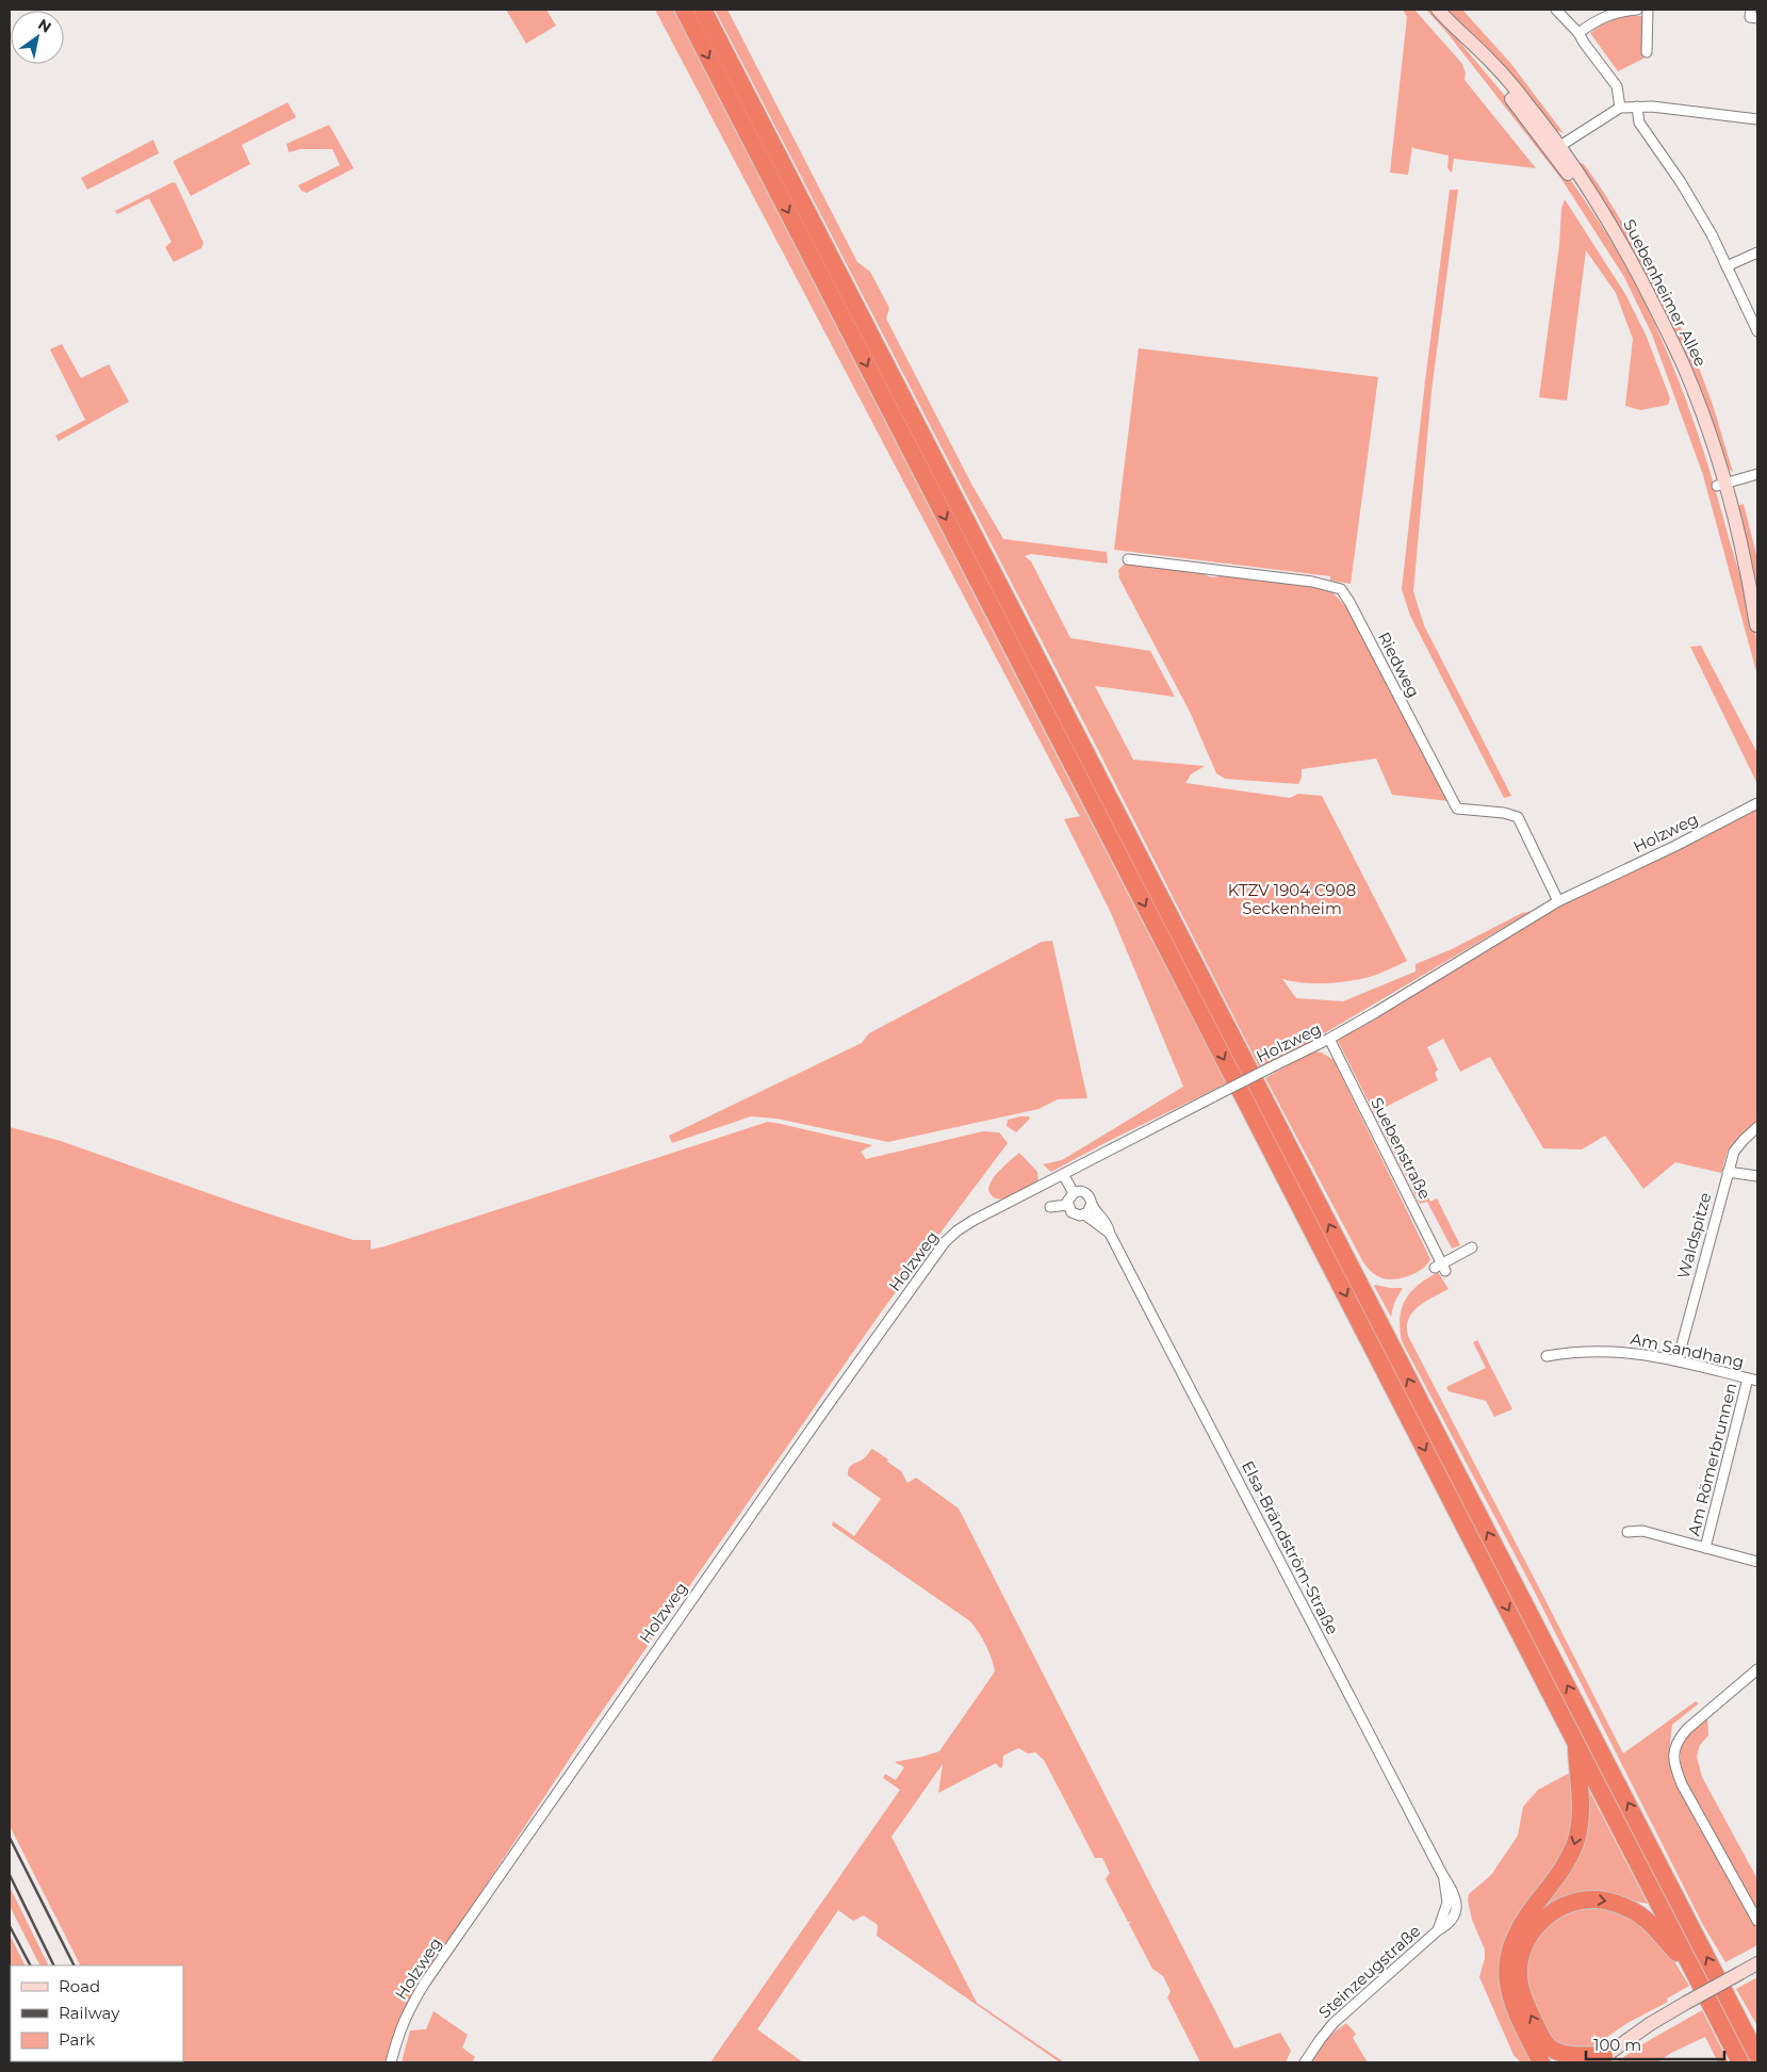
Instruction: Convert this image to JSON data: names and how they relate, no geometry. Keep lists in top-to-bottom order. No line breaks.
{"streets":{"main road":["Suebenheimer Allee"],"street":["Riedweg","Holzweg","Suebenstraße","Waldspitze","Am Sandhang","Am Römerbrunnen","Elsa-Brändström-Straße","Steinzeugstraße"]},"crossings":[["Riedweg","Holzweg"],["Holzweg","Suebenstraße"],["Waldspitze","Am Sandhang"],["Am Sandhang","Am Römerbrunnen"],["Elsa-Brändström-Straße","Steinzeugstraße"]],"parks":["KTZV 1904 C908 Seckenheim"],"legend":["Road","Railway","Park"],"scale_bar":"100 m","north":"top right"}
